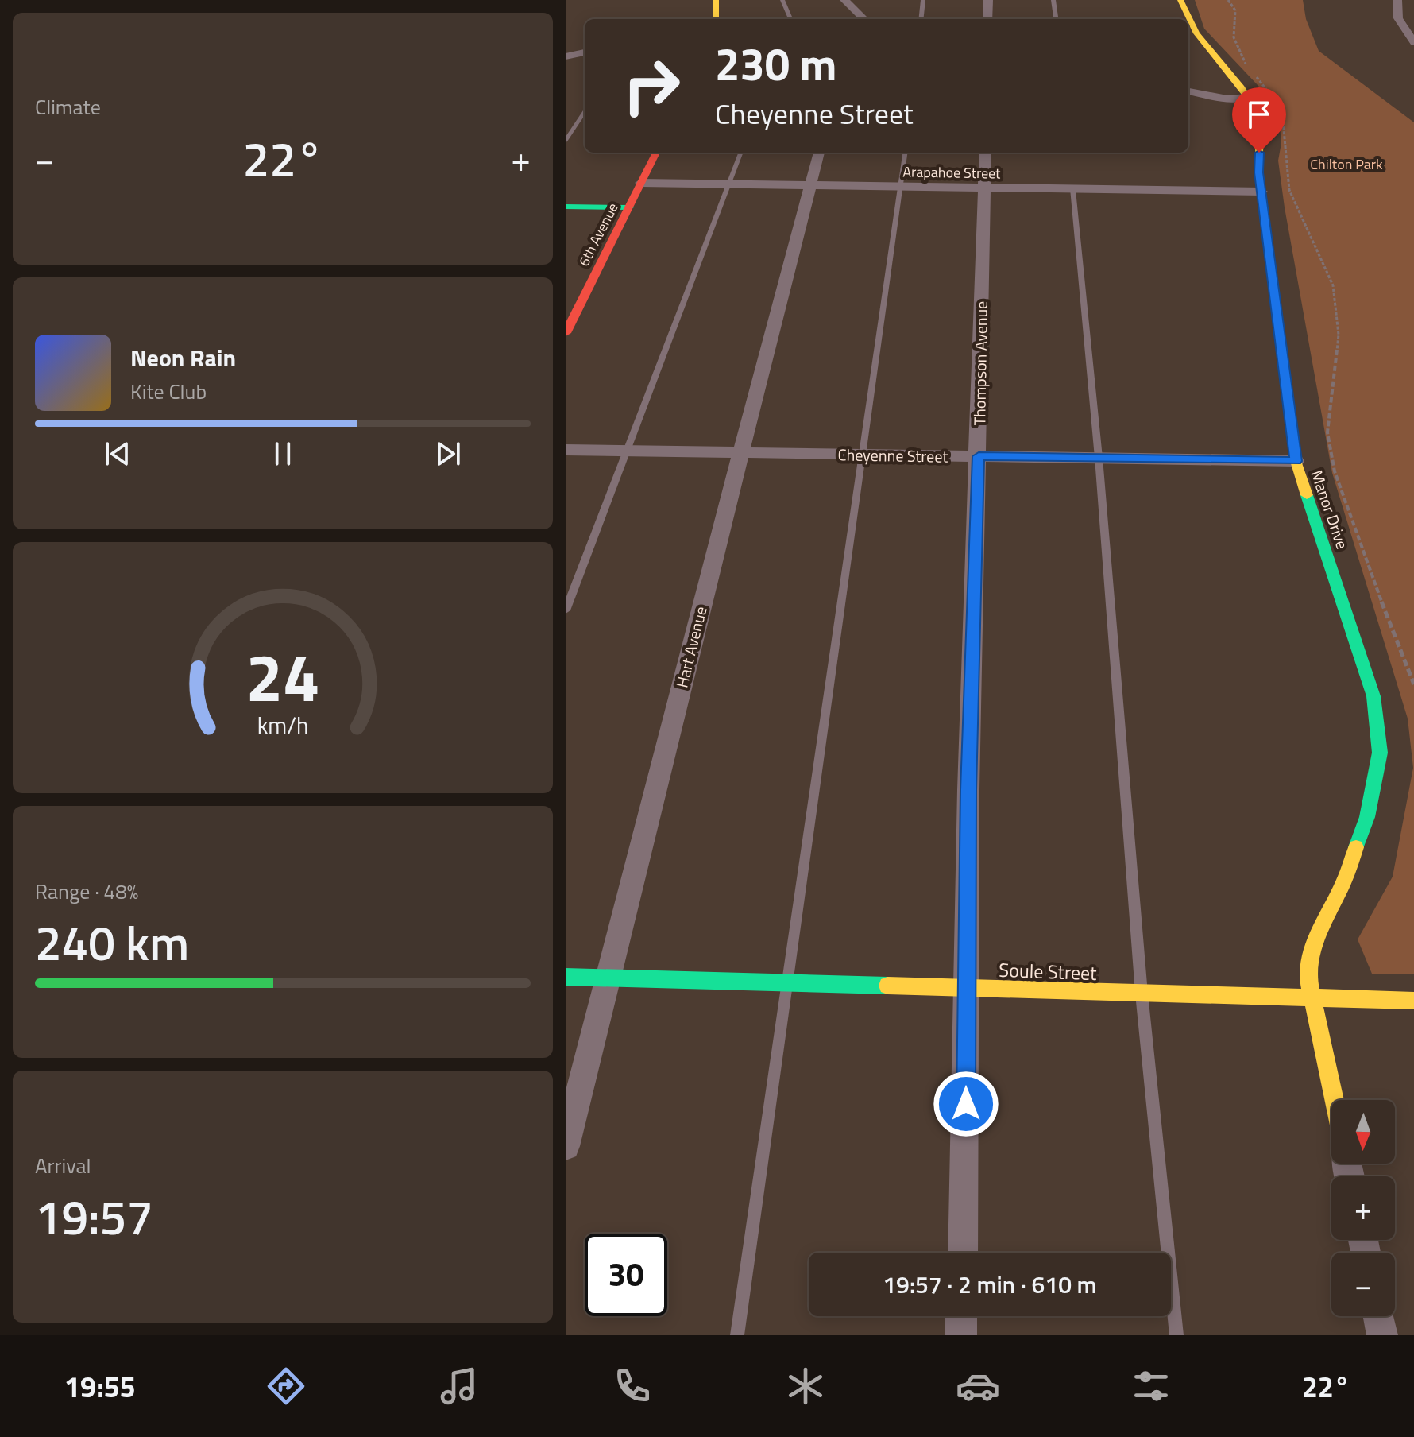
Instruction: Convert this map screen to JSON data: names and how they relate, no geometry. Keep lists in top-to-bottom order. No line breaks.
{"streets":{"street":["Arapahoe Street","6th Avenue","Thompson Avenue","Cheyenne Street","Manor Drive","Hart Avenue","Soule Street"]},"crossings":[["Arapahoe Street","6th Avenue"],["Arapahoe Street","Thompson Avenue"],["Arapahoe Street","Manor Drive"],["Arapahoe Street","Hart Avenue"],["Thompson Avenue","Cheyenne Street"],["Thompson Avenue","Soule Street"],["Cheyenne Street","Manor Drive"],["Cheyenne Street","Hart Avenue"],["Manor Drive","Soule Street"],["Hart Avenue","Soule Street"]],"parks":["Chilton Park"],"north":"bottom","page":{"tile":["Climate",["Range · 48%","240 km"],["Arrival","19:57"]],"turn":["230 m","Cheyenne Street"],"heat":["−","22°","+"],"song":["Neon Rain","Kite Club"],"map_buttons":["+","−"],"limit":"30","trip":"19:57 · 2 min · 610 m","tabs":["19:55","22°"],"gauge":["24","km/h"]}}
